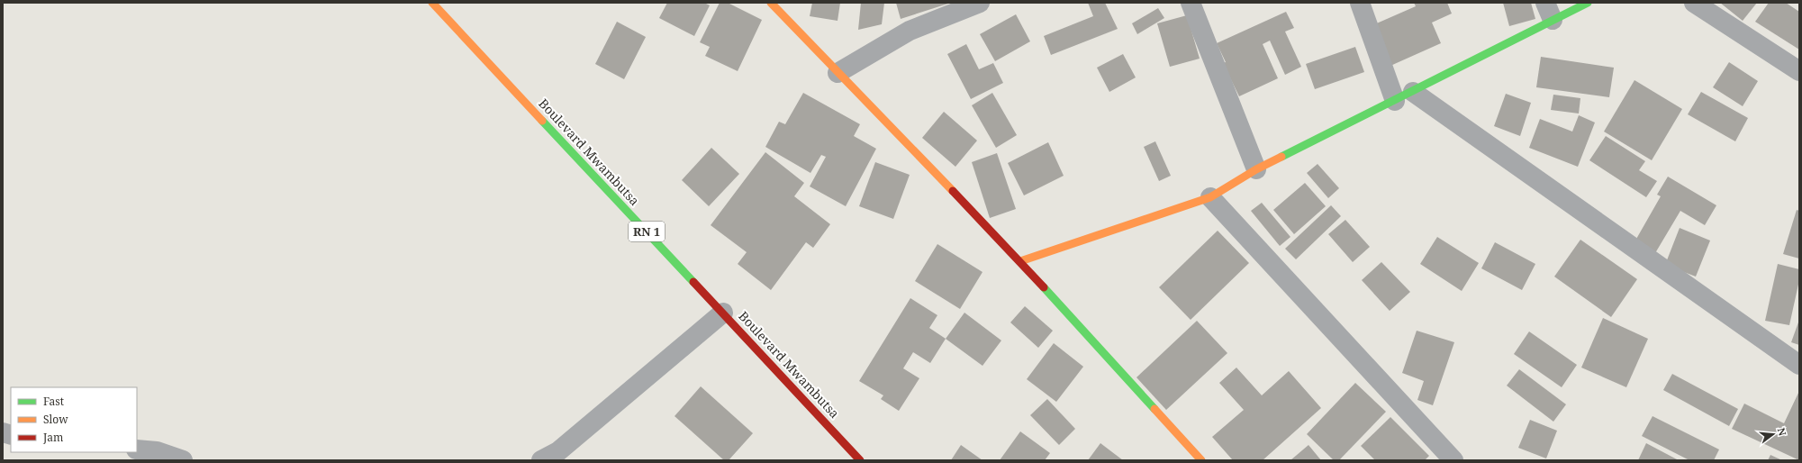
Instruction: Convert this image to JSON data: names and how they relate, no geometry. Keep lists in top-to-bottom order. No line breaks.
{"streets":{"main road":["Boulevard Mwambutsa","RN 1"]},"legend":["Fast","Slow","Jam"],"north":"right"}
